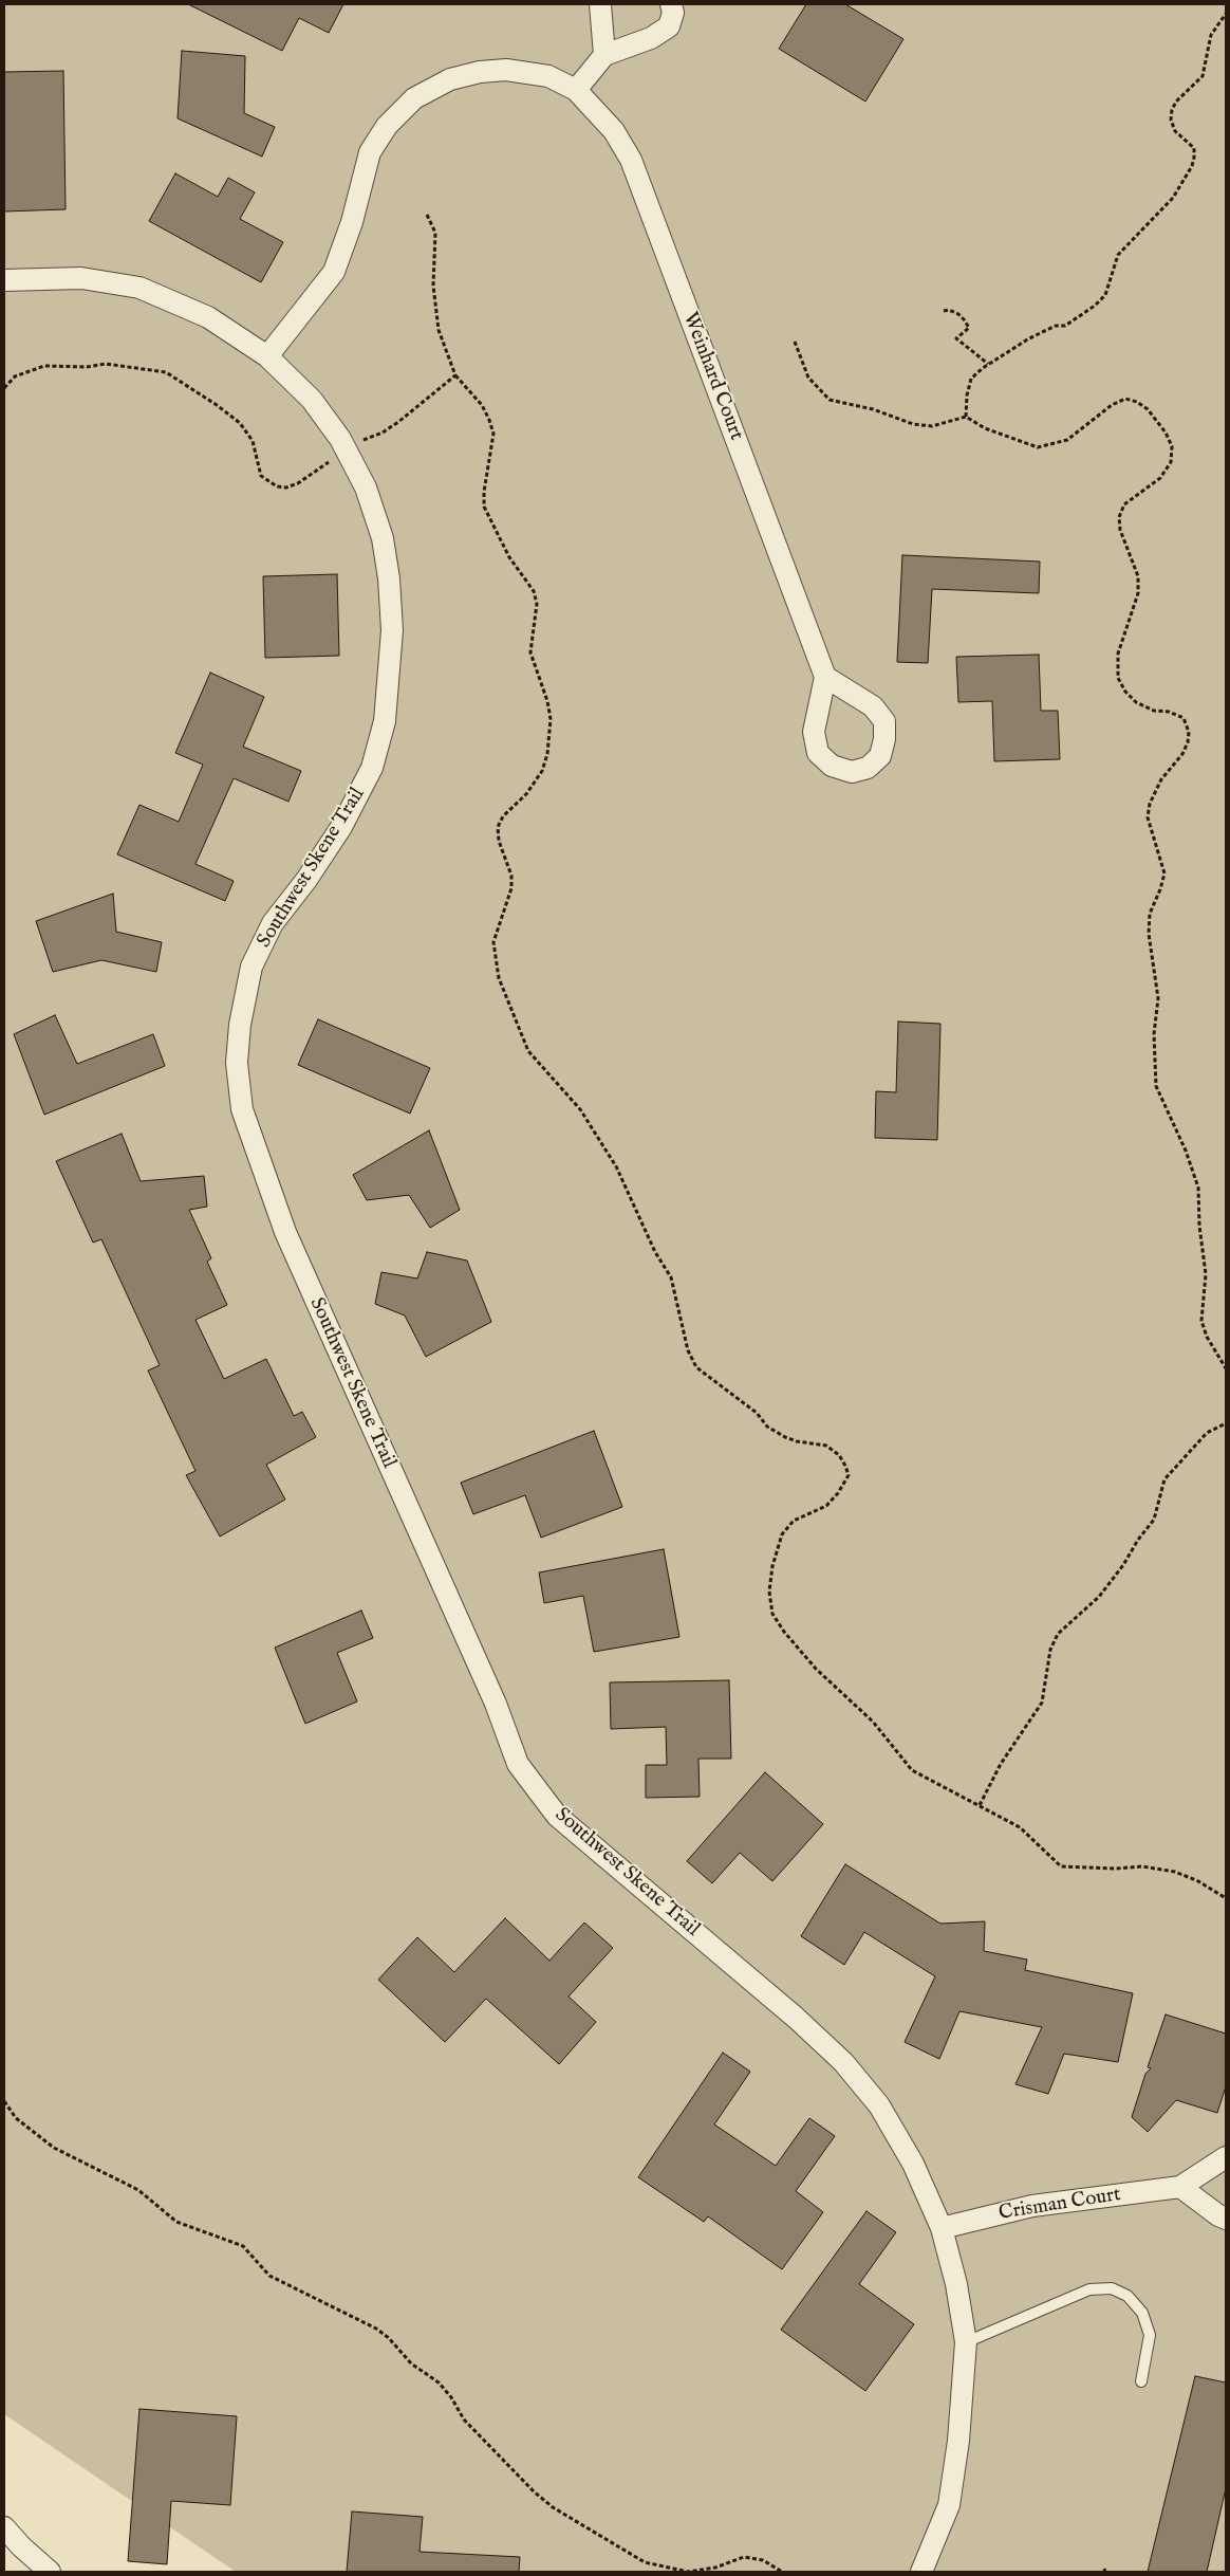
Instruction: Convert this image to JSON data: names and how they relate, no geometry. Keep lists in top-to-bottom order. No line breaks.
{"streets":{"street":["Weinhard Court","Southwest Skene Trail","Crisman Court"]},"crossings":[["Weinhard Court","Southwest Skene Trail"],["Southwest Skene Trail","Crisman Court"]]}
